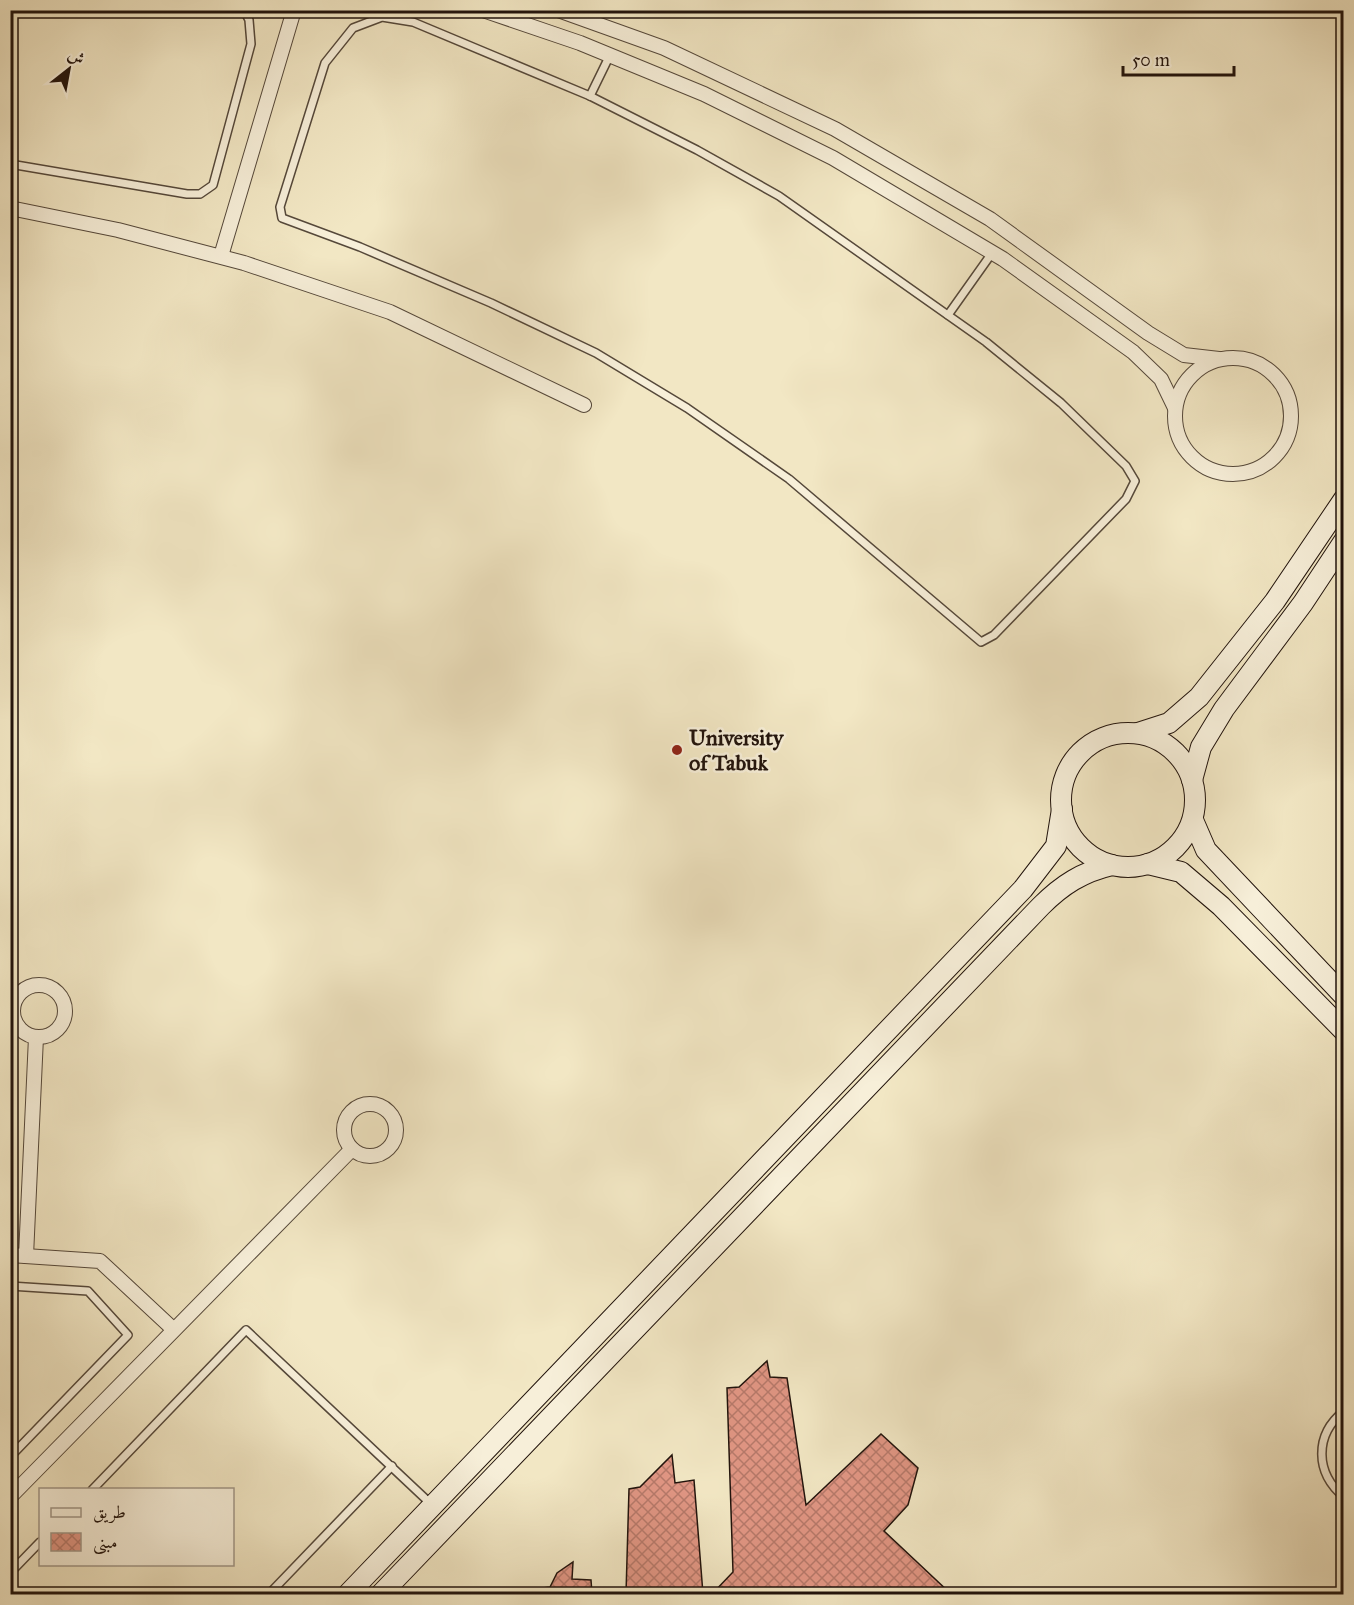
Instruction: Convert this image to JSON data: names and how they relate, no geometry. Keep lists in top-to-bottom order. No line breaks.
{"places":["University of Tabuk"],"legend":["طريق","مبنى"],"scale_bar":"50 m","north":"top right"}
